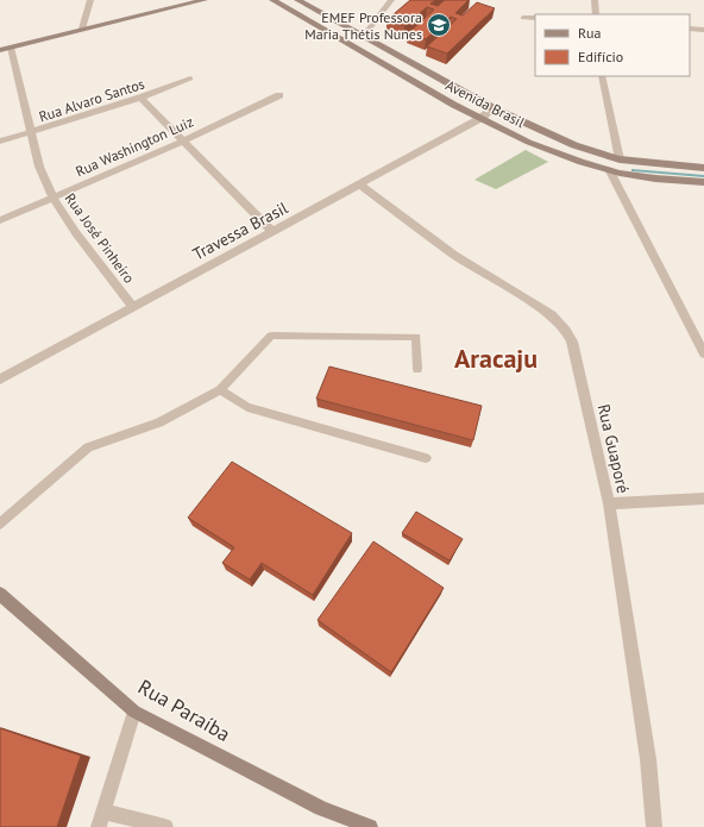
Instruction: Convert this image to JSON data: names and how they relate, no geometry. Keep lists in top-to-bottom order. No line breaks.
{"streets":{"street":["Rua Alvaro Santos","Avenida Brasil","Rua Washington Luiz","Travessa Brasil","Rua José Pinheiro","Rua Guaporé","Rua Paraíba"]},"crossings":[["Rua Alvaro Santos","Rua José Pinheiro"],["Avenida Brasil","Travessa Brasil"],["Rua Washington Luiz","Rua José Pinheiro"],["Travessa Brasil","Rua José Pinheiro"],["Travessa Brasil","Rua Guaporé"]],"districts":["Aracaju"],"places":{"school or university":["EMEF Professora Maria Thétis Nunes"]},"legend":["Rua","Edifício"]}
